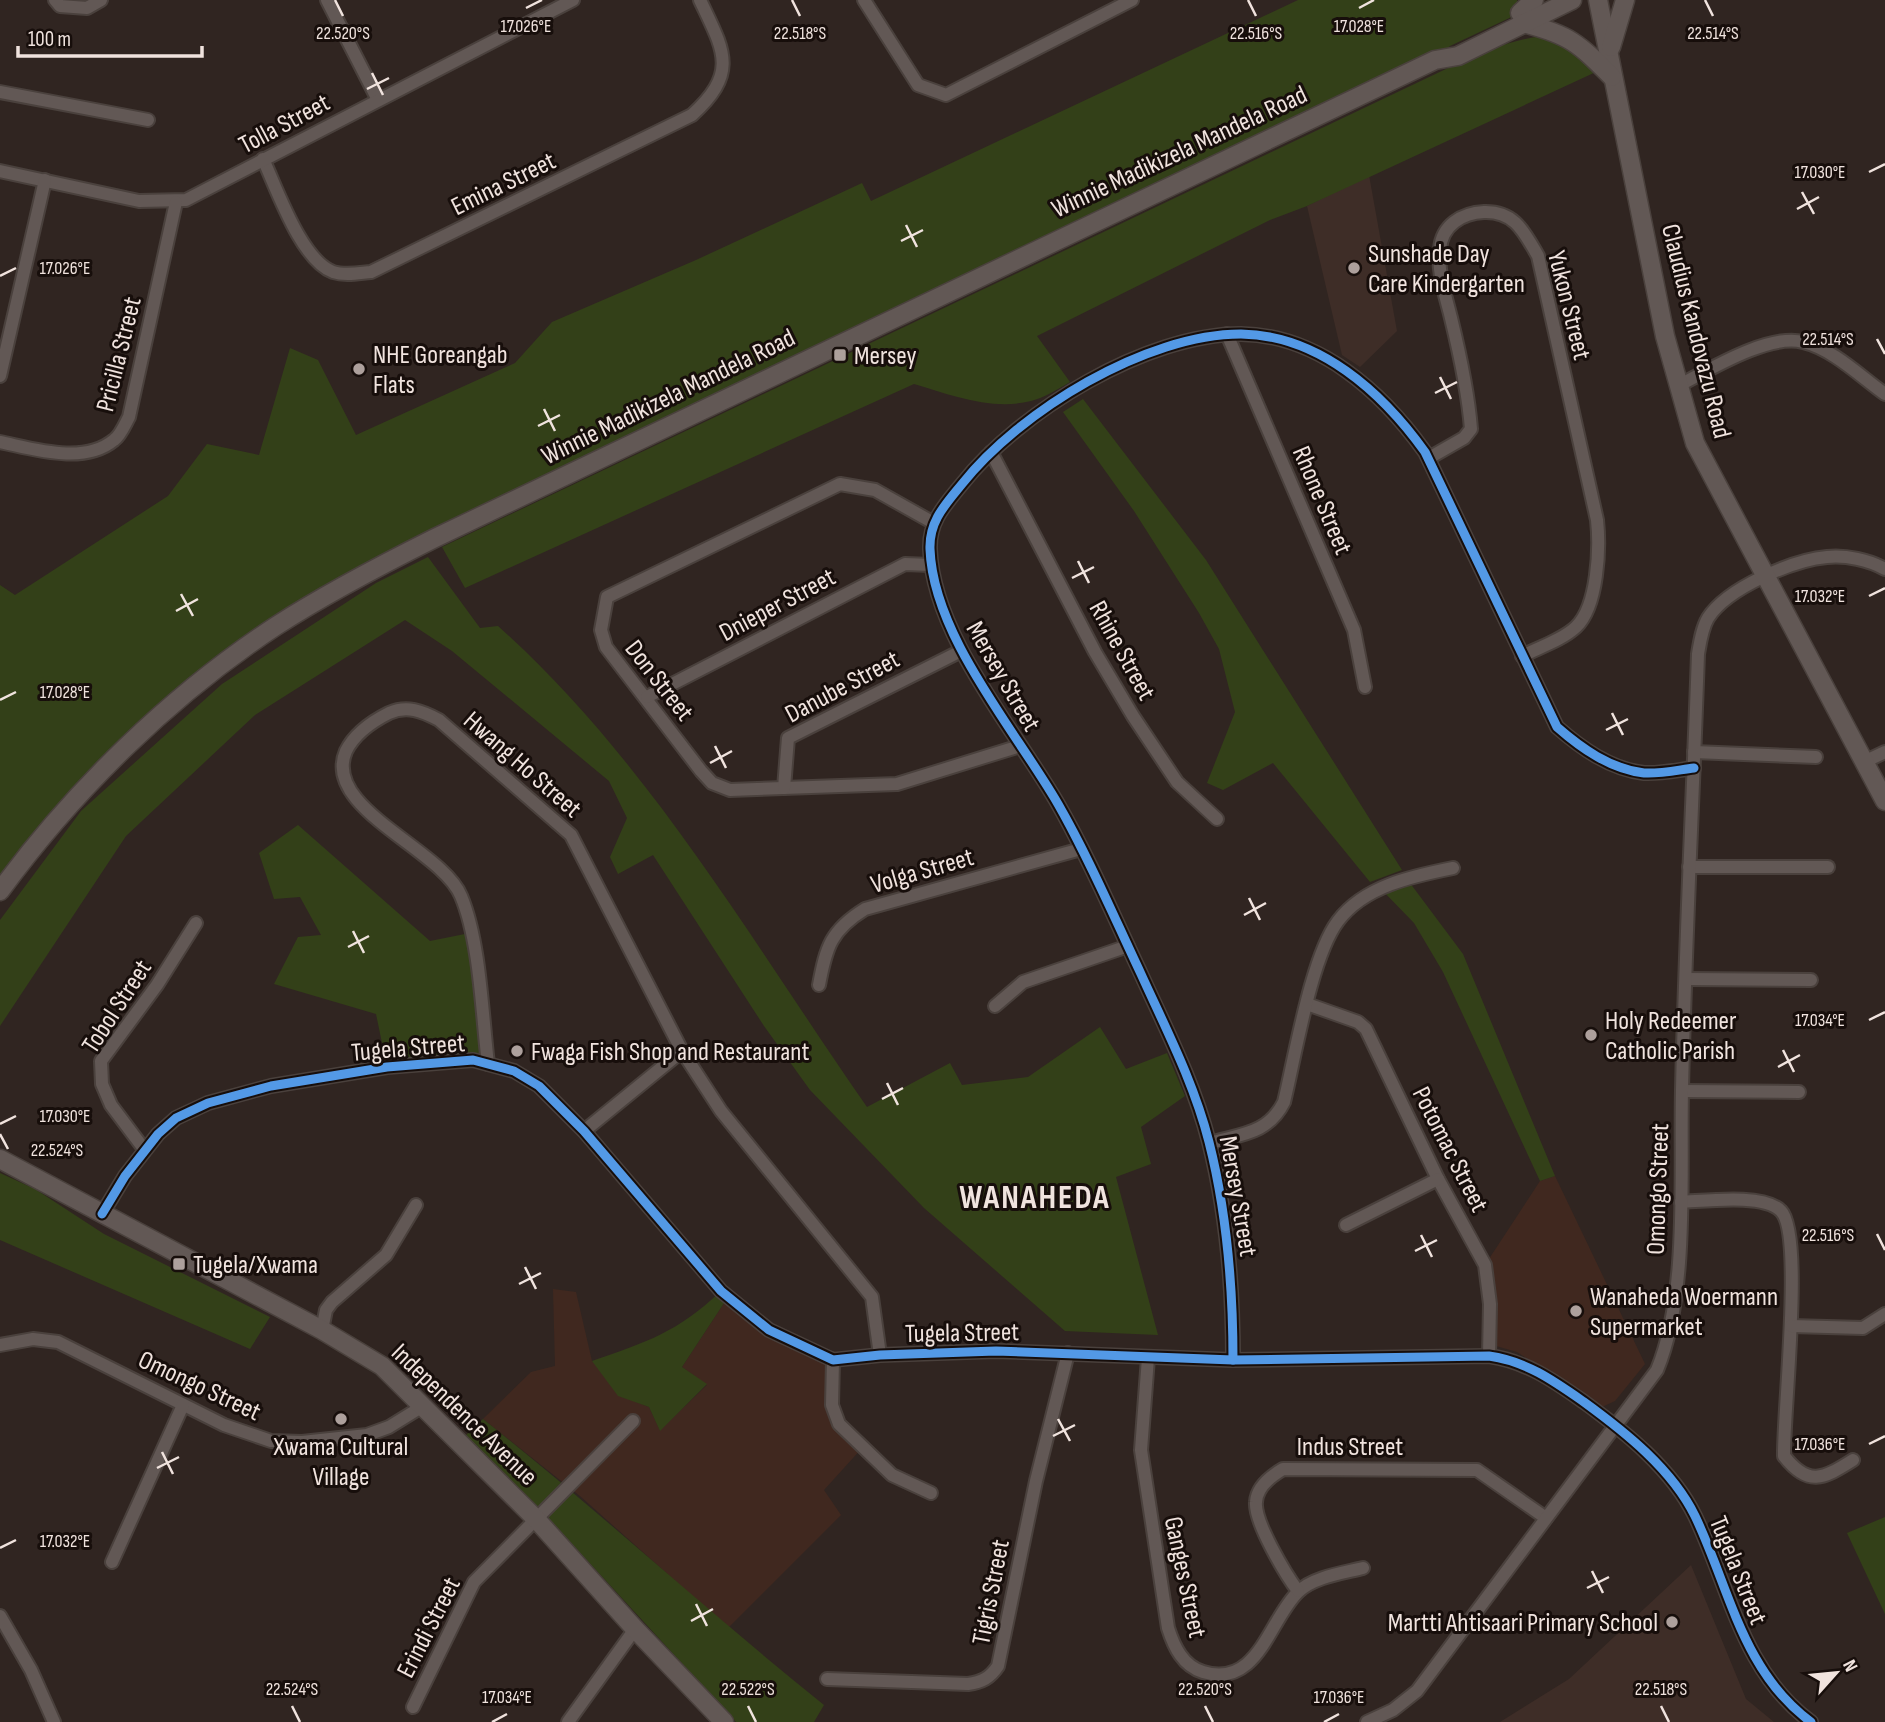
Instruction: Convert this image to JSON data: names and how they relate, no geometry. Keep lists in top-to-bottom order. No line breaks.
{"streets":{"main road":["Winnie Madikizela Mandela Road","Claudius Kandovazu Road","Independence Avenue"],"street":["Tolla Street","Emina Street","Yukon Street","Pricilla Street","Rhone Street","Dnieper Street","Rhine Street","Mersey Street","Don Street","Danube Street","Hwang Ho Street","Volga Street","Tobol Street","Tugela Street","Potomac Street","Omongo Street","Indus Street","Ganges Street","Tigris Street","Erindi Street"]},"crossings":[["Tolla Street","Emina Street"],["Tolla Street","Pricilla Street"],["Claudius Kandovazu Road","Omongo Street"],["Dnieper Street","Mersey Street"],["Dnieper Street","Don Street"],["Mersey Street","Don Street"],["Mersey Street","Danube Street"],["Mersey Street","Volga Street"],["Mersey Street","Tugela Street"],["Don Street","Danube Street"],["Hwang Ho Street","Tugela Street"],["Tobol Street","Tugela Street"],["Tugela Street","Potomac Street"],["Tugela Street","Omongo Street"],["Tugela Street","Independence Avenue"],["Tugela Street","Ganges Street"],["Tugela Street","Tigris Street"],["Omongo Street","Independence Avenue"],["Omongo Street","Indus Street"],["Independence Avenue","Erindi Street"],["Indus Street","Ganges Street"]],"districts":["WANAHEDA"],"places":{"other":["Sunshade Day Care Kindergarten","NHE Goreangab Flats","Holy Redeemer Catholic Parish","Fwaga Fish Shop and Restaurant","Wanaheda Woermann Supermarket","Xwama Cultural Village","Martti Ahtisaari Primary School"],"transit":["Mersey","Tugela/Xwama"]},"scale_bar":"100 m","north":"top right","coordinates":["17.026°E","17.028°E","22.520°S","22.518°S","22.516°S","22.514°S","17.030°E","17.032°E","17.034°E","22.524°S","17.036°E","22.522°S"]}
